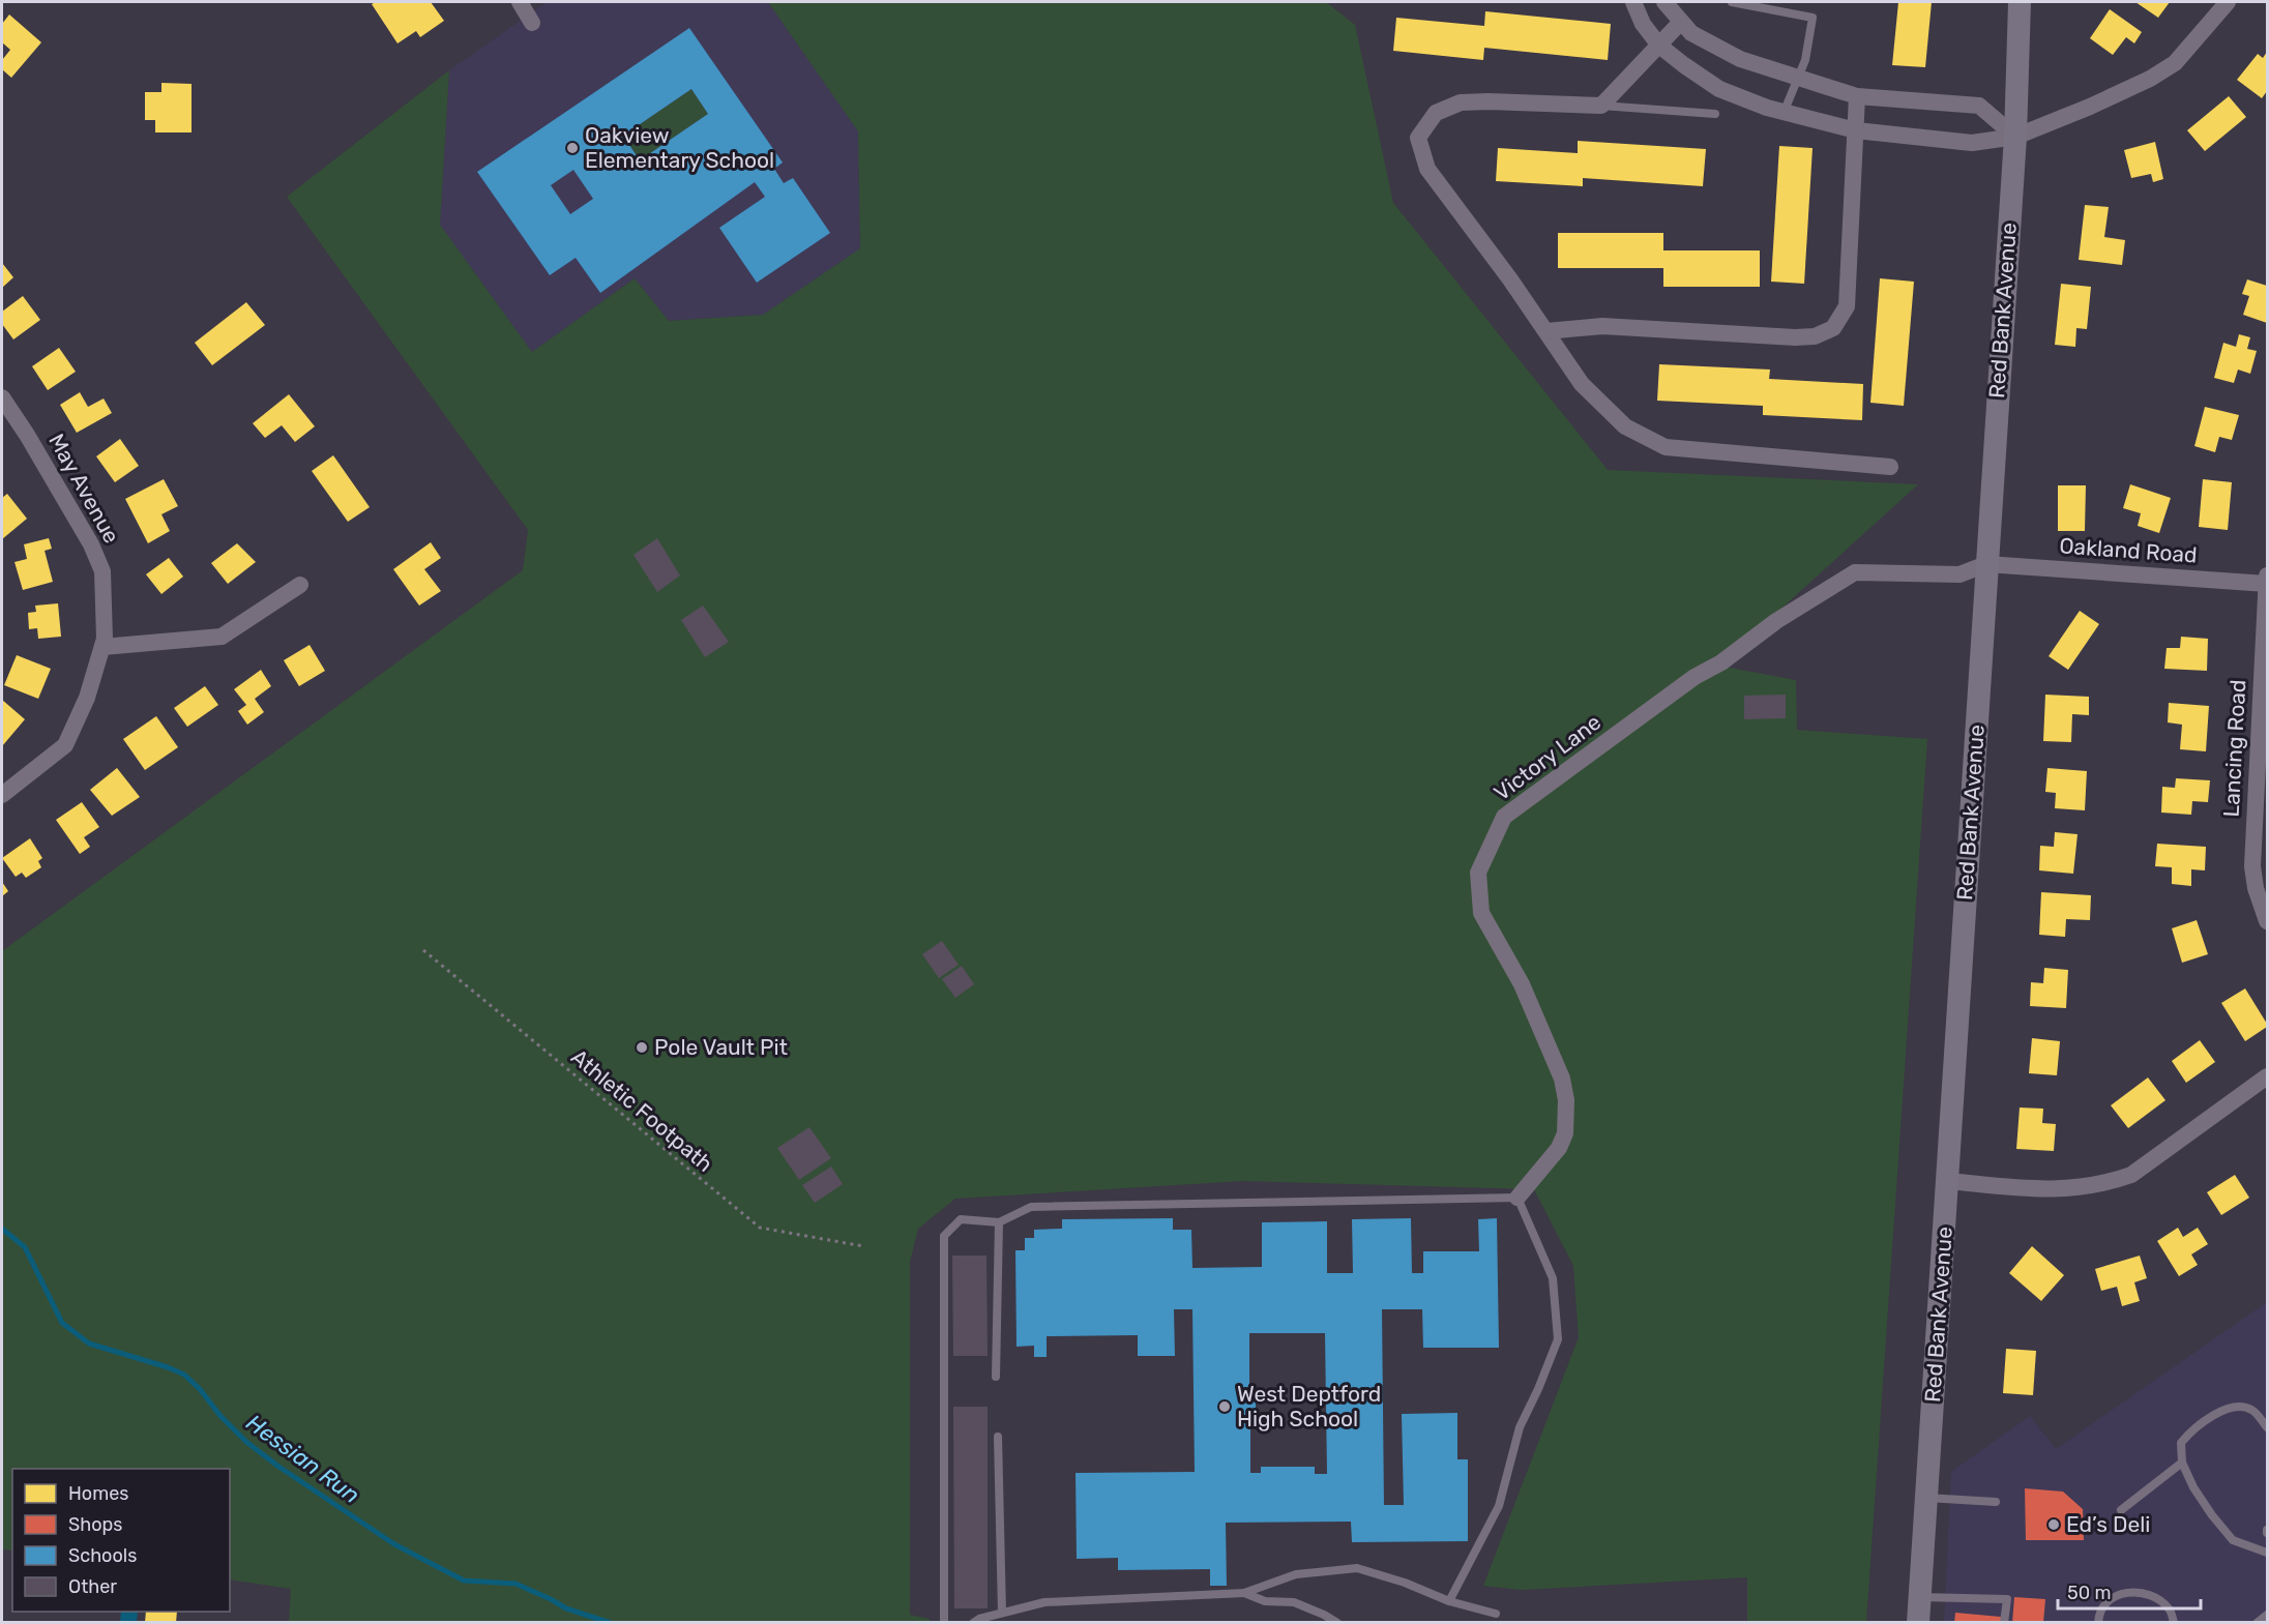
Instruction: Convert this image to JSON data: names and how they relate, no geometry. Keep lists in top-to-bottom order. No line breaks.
{"streets":{"street":["Red Bank Avenue","May Avenue","Oakland Road","Lancing Road","Victory Lane"],"path":["Athletic Footpath"]},"crossings":[["Red Bank Avenue","Oakland Road"],["Red Bank Avenue","Victory Lane"],["Oakland Road","Lancing Road"],["Oakland Road","Victory Lane"]],"water":["Hessian Run"],"places":["Oakview Elementary School","Pole Vault Pit","West Deptford High School","Ed’s Deli"],"legend":["Homes","Shops","Schools","Other"],"scale_bar":"50 m"}
